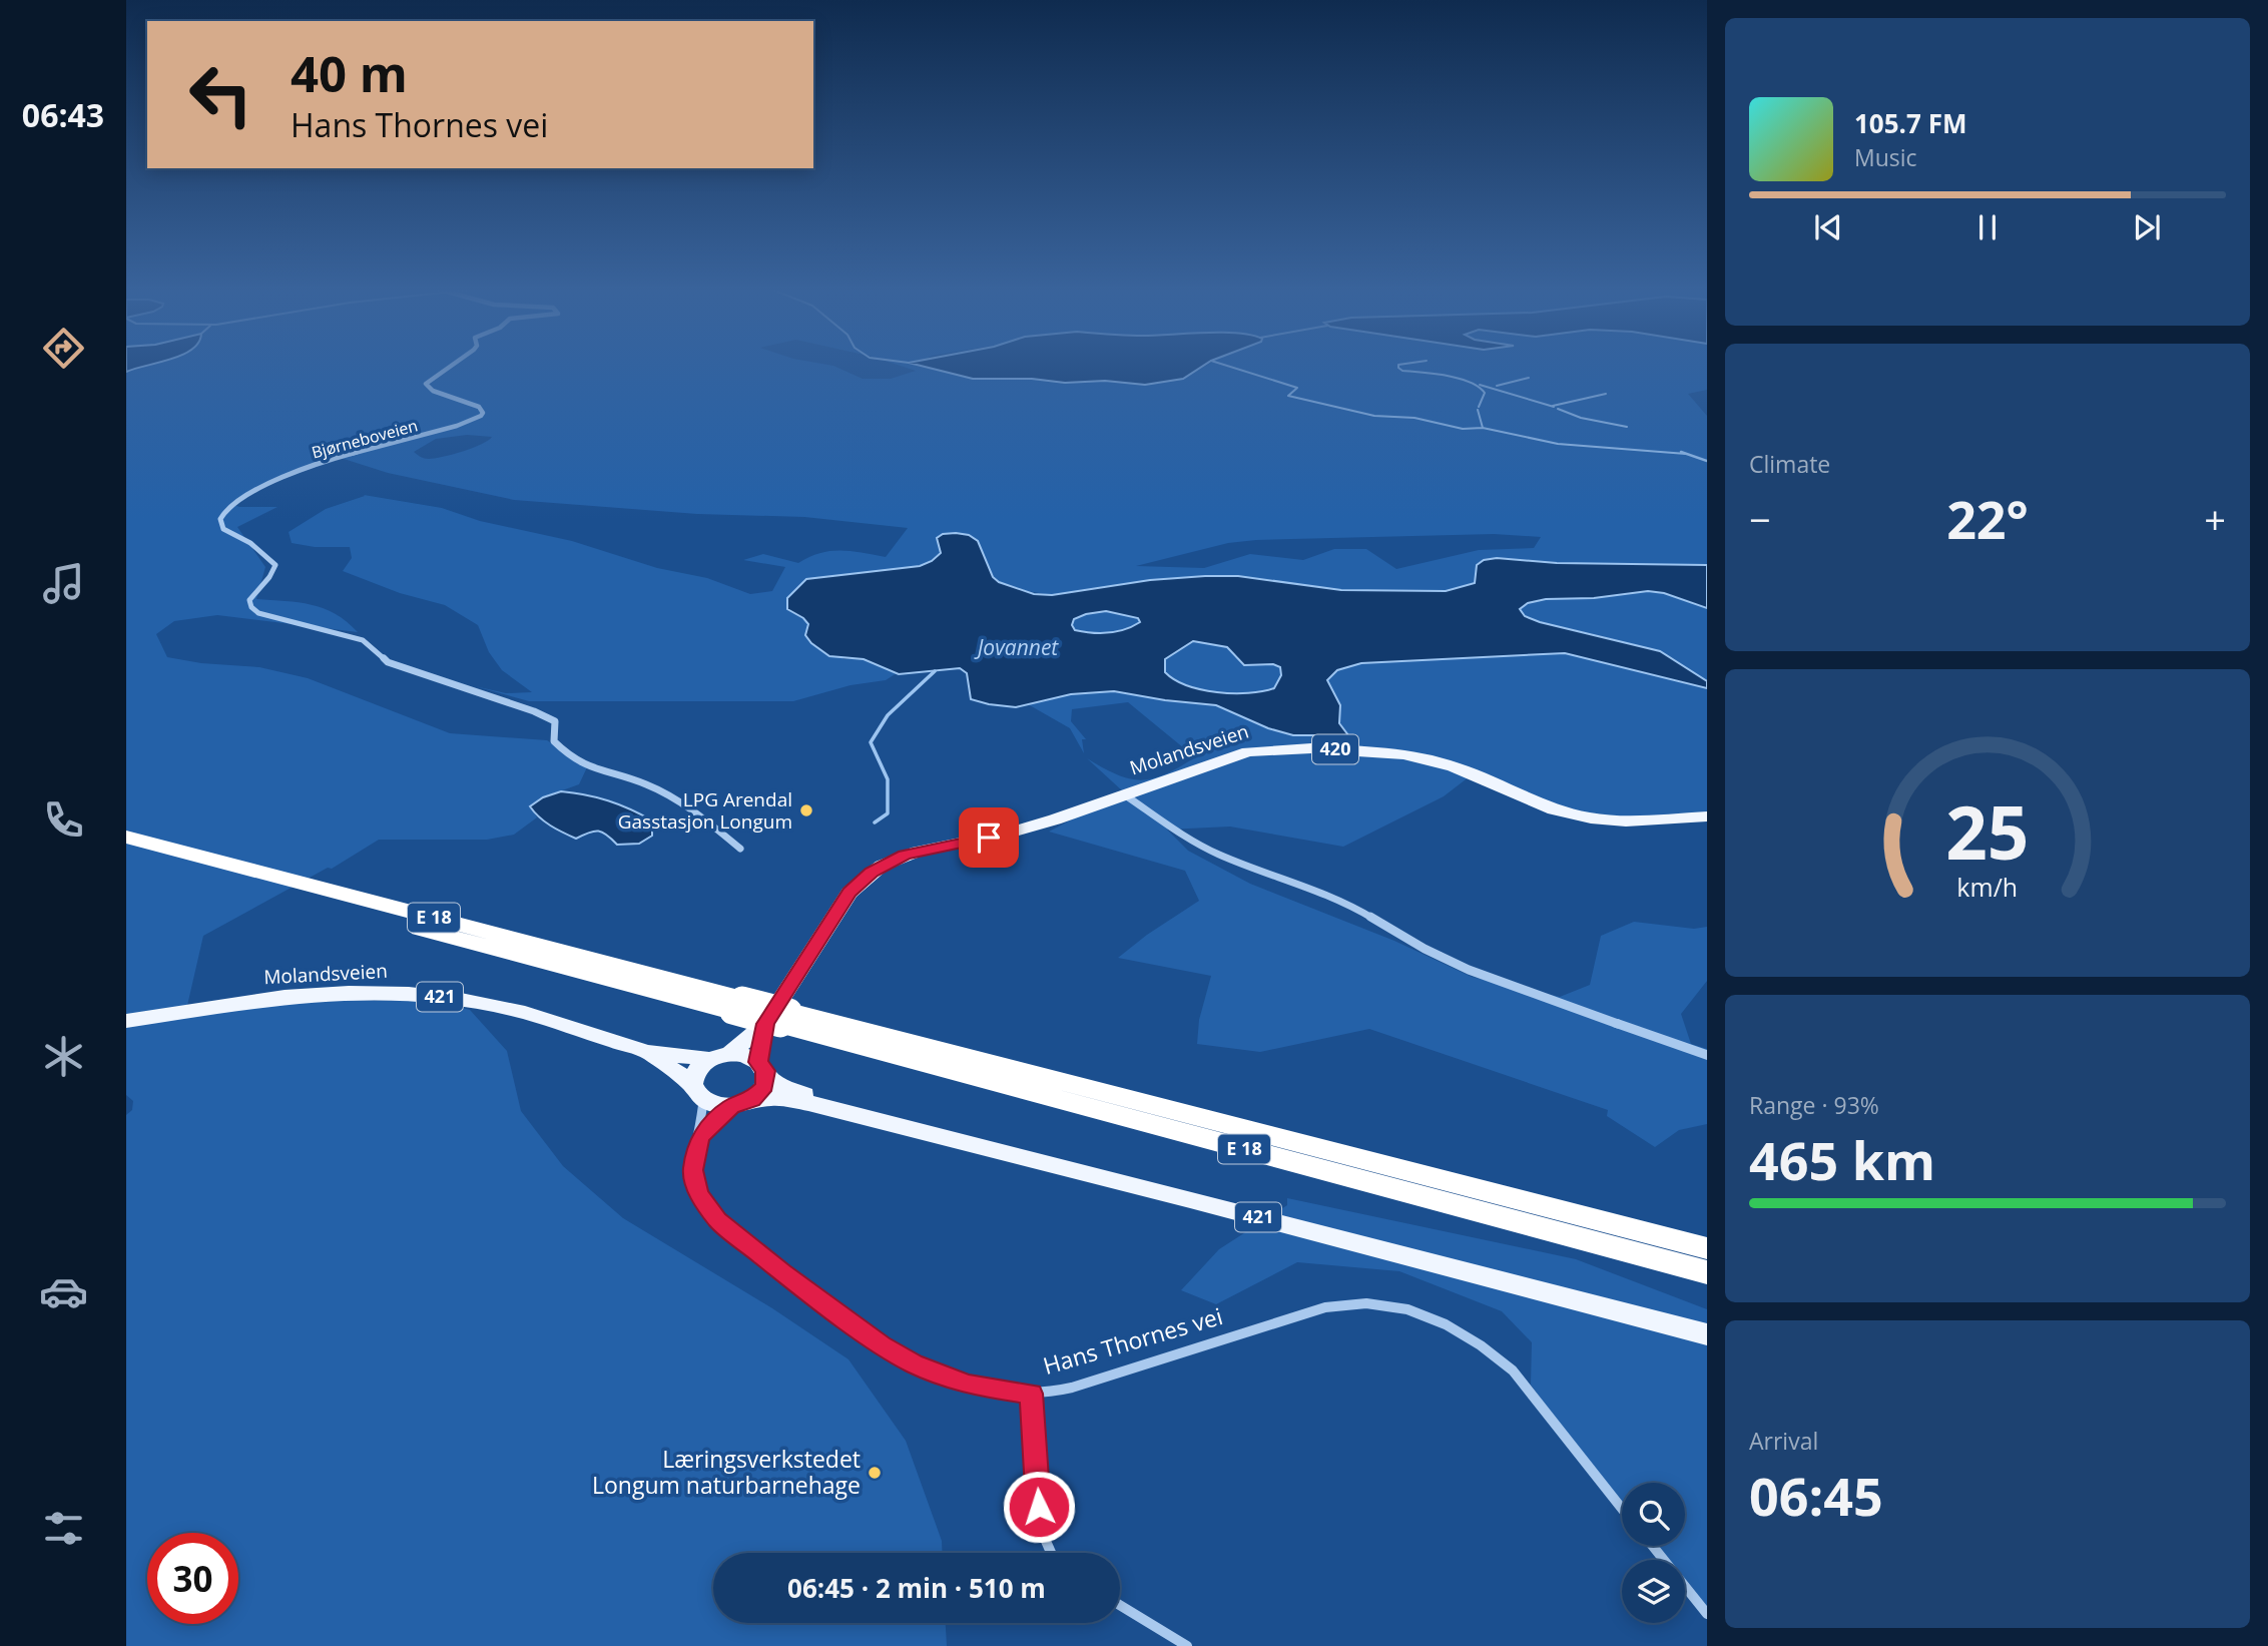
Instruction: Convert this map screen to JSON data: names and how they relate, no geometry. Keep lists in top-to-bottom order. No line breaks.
{"streets":{"highway":["E 18"],"main road":["Molandsveien","420","421"],"street":["Bjørneboveien","Hans Thornes vei"]},"crossings":[["Molandsveien","E 18"],["Molandsveien","421"],["Molandsveien","Hans Thornes vei"],["421","Hans Thornes vei"]],"water":["Jovannet"],"places":["LPG Arendal Gasstasjon Longum","Læringsverkstedet Longum naturbarnehage"],"page":{"tabs":"06:43","turn":["40 m","Hans Thornes vei"],"song":["105.7 FM","Music"],"tile":["Climate",["Range · 93%","465 km"],["Arrival","06:45"]],"heat":["−","22°","+"],"limit":"30","trip":"06:45 · 2 min · 510 m","gauge":["25","km/h"]}}
